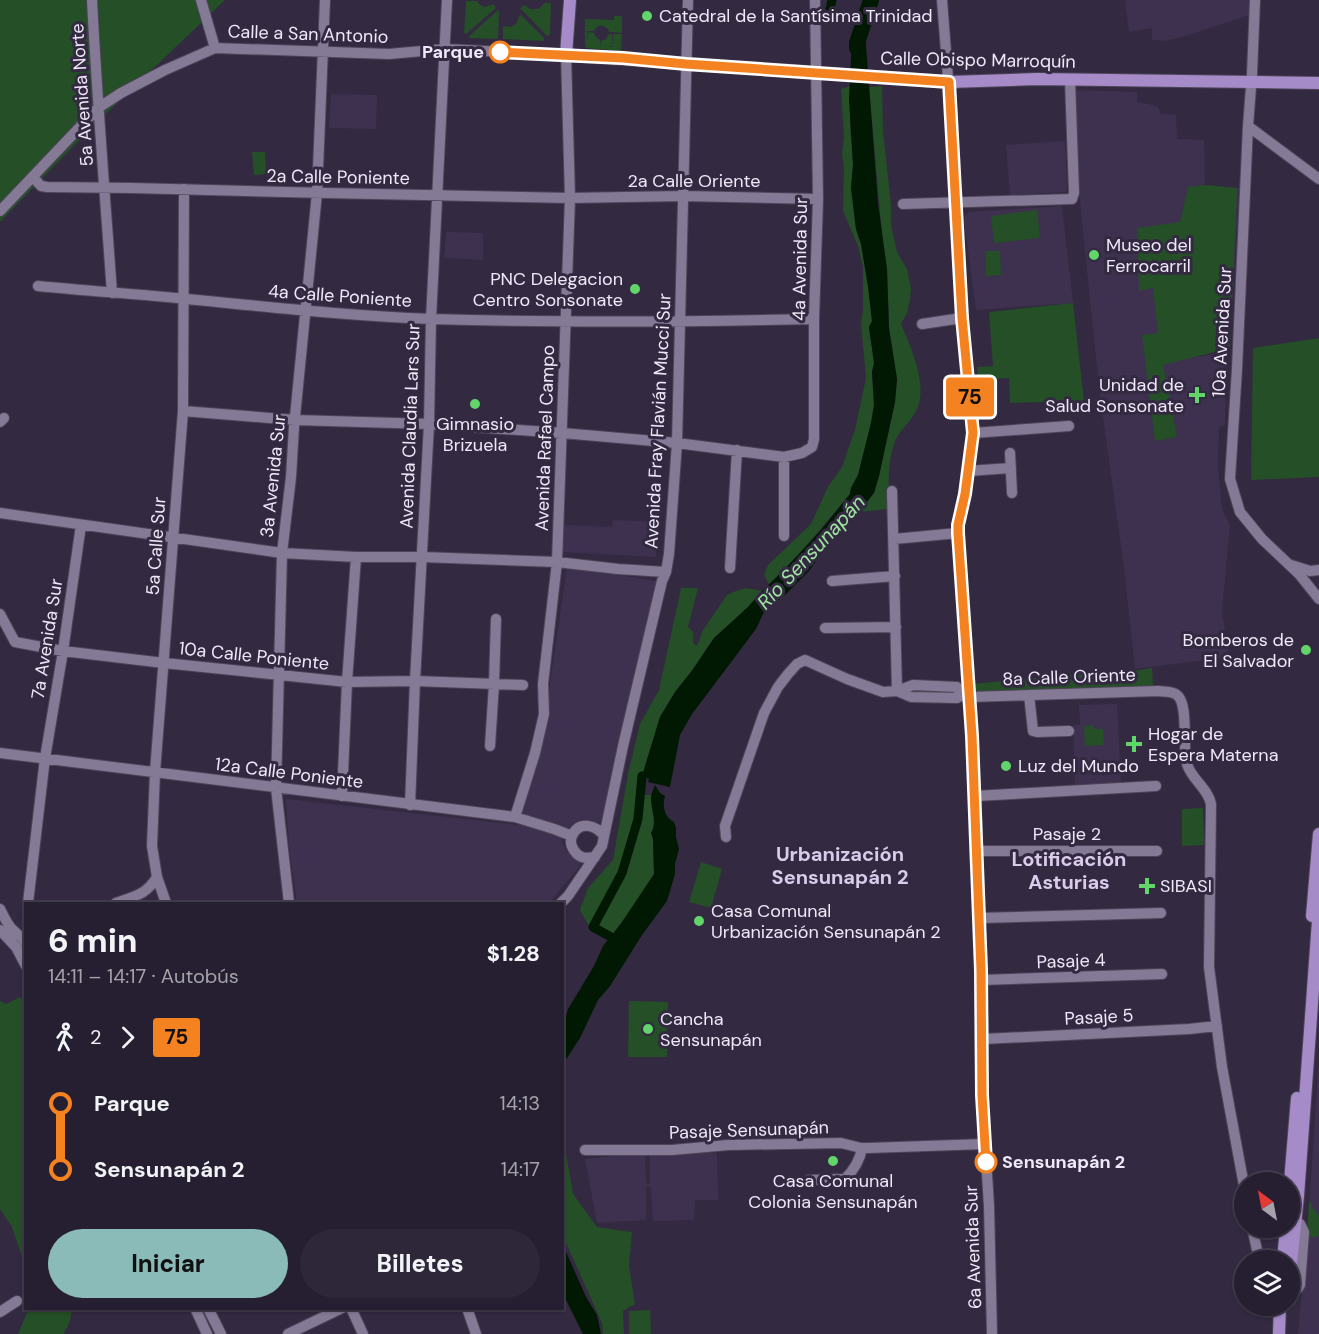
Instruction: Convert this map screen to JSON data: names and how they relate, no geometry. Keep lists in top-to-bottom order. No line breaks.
{"streets":{"main road":["Calle Obispo Marroquín"],"street":["Calle a San Antonio","5a Avenida Norte","2a Calle Poniente","2a Calle Oriente","4a Avenida Sur","4a Calle Poniente","10a Avenida Sur","Avenida Fray Flavián Mucci Sur","Avenida Claudia Lars Sur","Avenida Rafael Campo","3a Avenida Sur","5a Calle Sur","7a Avenida Sur","10a Calle Poniente","8a Calle Oriente","12a Calle Poniente","Pasaje 2","Pasaje 4","Pasaje 5","Pasaje Sensunapán","6a Avenida Sur"]},"crossings":[["Calle a San Antonio","Calle Obispo Marroquín"],["Calle a San Antonio","5a Avenida Norte"],["Calle a San Antonio","2a Calle Poniente"],["Calle a San Antonio","Avenida Claudia Lars Sur"],["Calle a San Antonio","Avenida Rafael Campo"],["Calle a San Antonio","3a Avenida Sur"],["Calle Obispo Marroquín","4a Avenida Sur"],["Calle Obispo Marroquín","10a Avenida Sur"],["Calle Obispo Marroquín","Avenida Fray Flavián Mucci Sur"],["Calle Obispo Marroquín","Avenida Rafael Campo"],["Calle Obispo Marroquín","6a Avenida Sur"],["5a Avenida Norte","2a Calle Poniente"],["5a Avenida Norte","4a Calle Poniente"],["2a Calle Poniente","2a Calle Oriente"],["2a Calle Poniente","Avenida Claudia Lars Sur"],["2a Calle Poniente","Avenida Rafael Campo"],["2a Calle Poniente","3a Avenida Sur"],["2a Calle Poniente","5a Calle Sur"],["2a Calle Oriente","4a Avenida Sur"],["2a Calle Oriente","Avenida Fray Flavián Mucci Sur"],["2a Calle Oriente","Avenida Rafael Campo"],["4a Avenida Sur","4a Calle Poniente"],["4a Calle Poniente","Avenida Fray Flavián Mucci Sur"],["4a Calle Poniente","Avenida Claudia Lars Sur"],["4a Calle Poniente","Avenida Rafael Campo"],["4a Calle Poniente","3a Avenida Sur"],["4a Calle Poniente","5a Calle Sur"],["Avenida Fray Flavián Mucci Sur","12a Calle Poniente"],["Avenida Claudia Lars Sur","10a Calle Poniente"],["Avenida Claudia Lars Sur","12a Calle Poniente"],["Avenida Rafael Campo","12a Calle Poniente"],["3a Avenida Sur","10a Calle Poniente"],["3a Avenida Sur","12a Calle Poniente"],["5a Calle Sur","10a Calle Poniente"],["5a Calle Sur","12a Calle Poniente"],["7a Avenida Sur","10a Calle Poniente"],["7a Avenida Sur","12a Calle Poniente"],["8a Calle Oriente","Pasaje 5"],["8a Calle Oriente","6a Avenida Sur"],["Pasaje 2","6a Avenida Sur"],["Pasaje 4","6a Avenida Sur"],["Pasaje 5","6a Avenida Sur"],["Pasaje Sensunapán","6a Avenida Sur"]],"districts":["Urbanización Sensunapán 2","Lotificación Asturias"],"water":["Río Sensunapán"],"places":{"other":["Catedral de la Santísima Trinidad","Parque","Museo del Ferrocarril","PNC Delegacion Centro Sonsonate","Gimnasio Brizuela","Bomberos de El Salvador","Luz del Mundo","Casa Comunal Urbanización Sensunapán 2","Cancha Sensunapán","Casa Comunal Colonia Sensunapán","Sensunapán 2"],"health":["Unidad de Salud Sonsonate","Hogar de Espera Materna","SIBASI"]},"lines":["bus line 75"],"north":"top left","page":{"on_map":"75","heading":["6 min","14:11 – 14:17 · Autobús","$1.28"],"legs":["2","75"],"list":[{"name":"Parque","value":"14:13"},{"name":"Sensunapán 2","value":"14:17"}],"buttons":["Iniciar","Billetes"]}}
